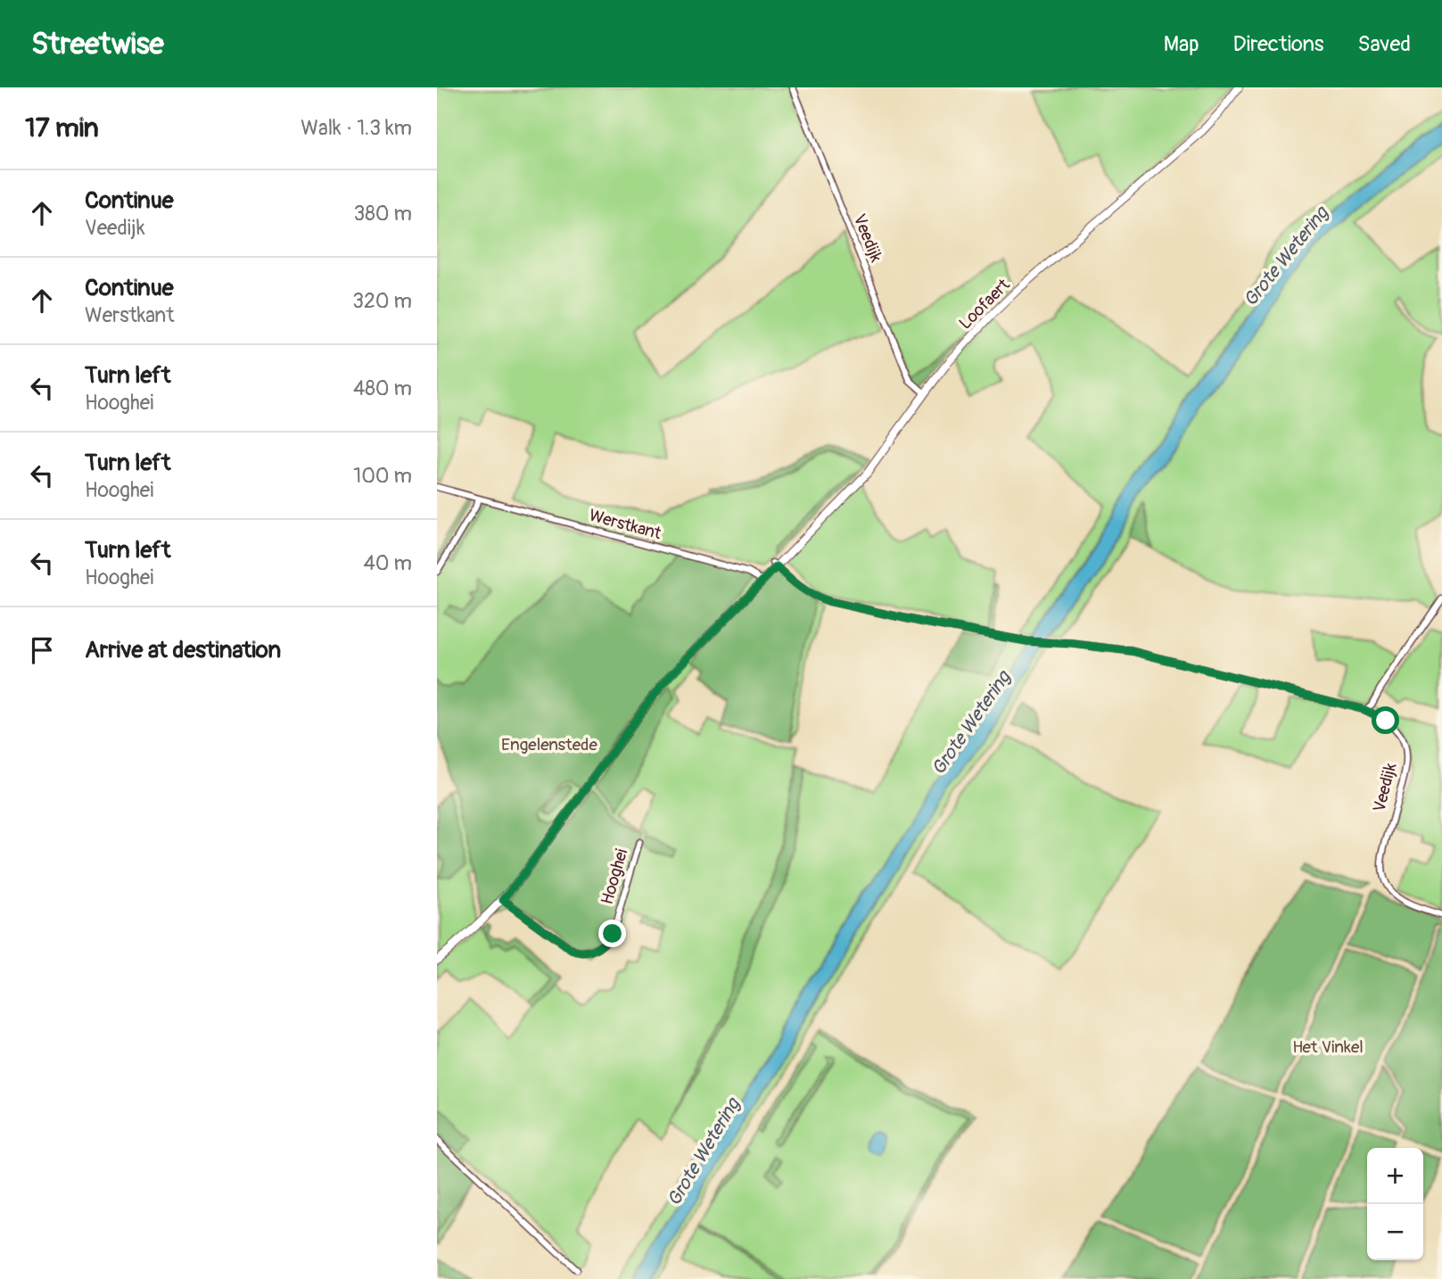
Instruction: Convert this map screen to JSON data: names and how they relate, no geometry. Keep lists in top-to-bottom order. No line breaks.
{"streets":{"street":["Veedijk","Loofaert","Werstkant","Hooghei"]},"crossings":[["Veedijk","Loofaert"],["Loofaert","Werstkant"]],"water":["Grote Wetering"],"parks":["Engelenstede","Het Vinkel"],"page":{"header":"Streetwise","nav":["Map","Directions","Saved"],"heading":["17 min","Walk · 1.3 km"],"list":[["Continue","Veedijk","380 m"],["Continue","Werstkant","320 m"],["Turn left","Hooghei","480 m"],["Turn left","Hooghei","100 m"],["Turn left","Hooghei","40 m"],"Arrive at destination"],"map_buttons":["+","−"]}}
